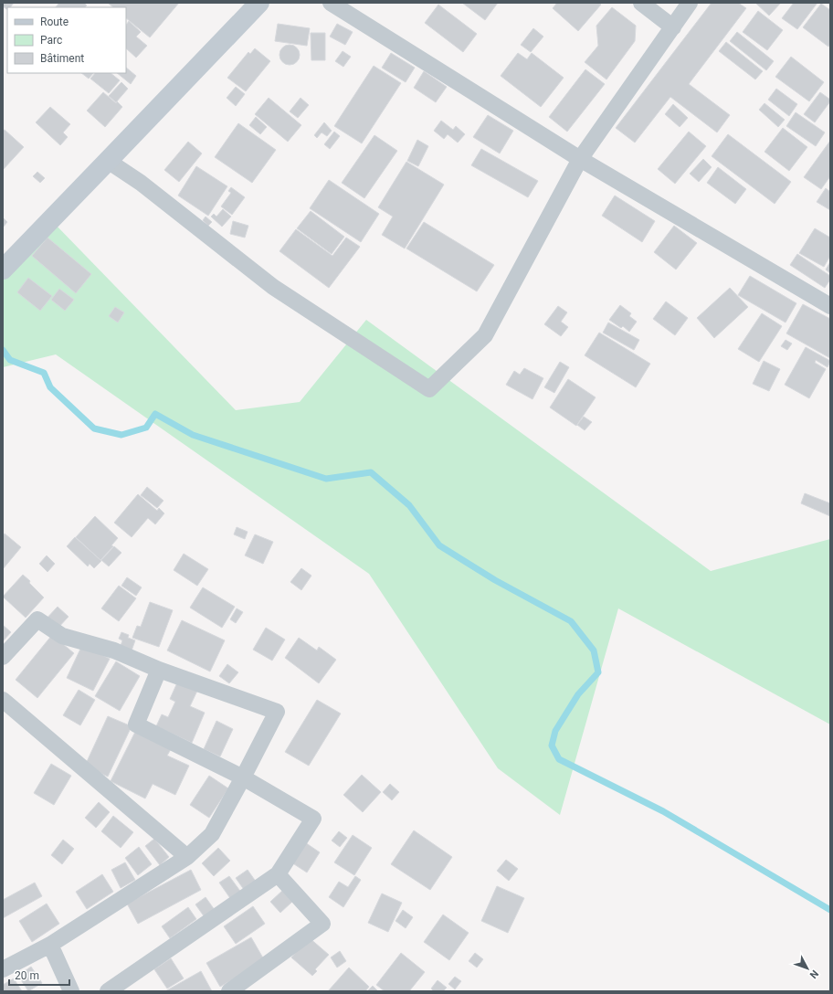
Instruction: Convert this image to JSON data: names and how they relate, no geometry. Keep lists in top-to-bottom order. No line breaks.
{"legend":["Route","Parc","Bâtiment"],"scale_bar":"20 m","north":"bottom right"}
